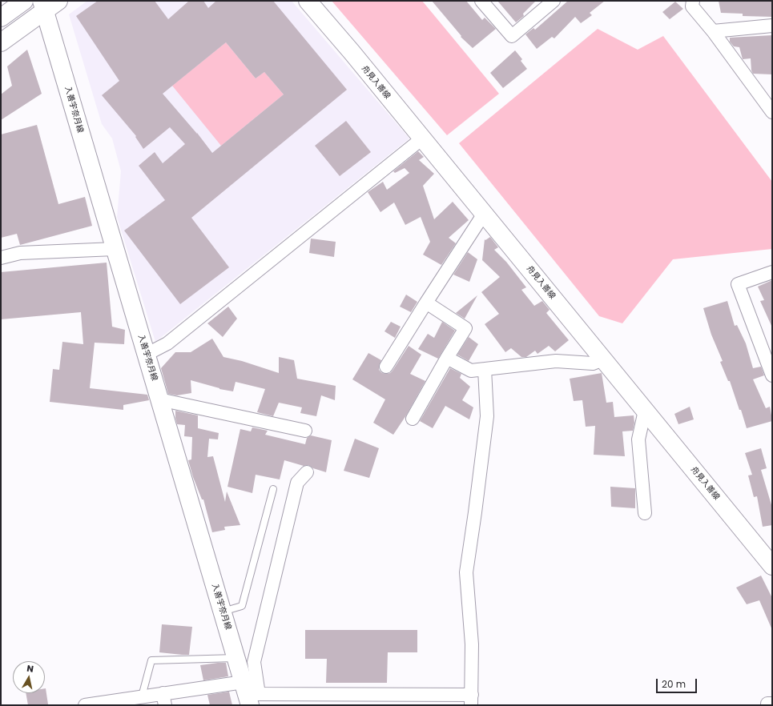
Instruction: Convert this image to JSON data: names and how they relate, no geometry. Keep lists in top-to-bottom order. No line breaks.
{"streets":{"main road":["舟見入善線","入善宇奈月線"]},"scale_bar":"20 m","north":"top"}
